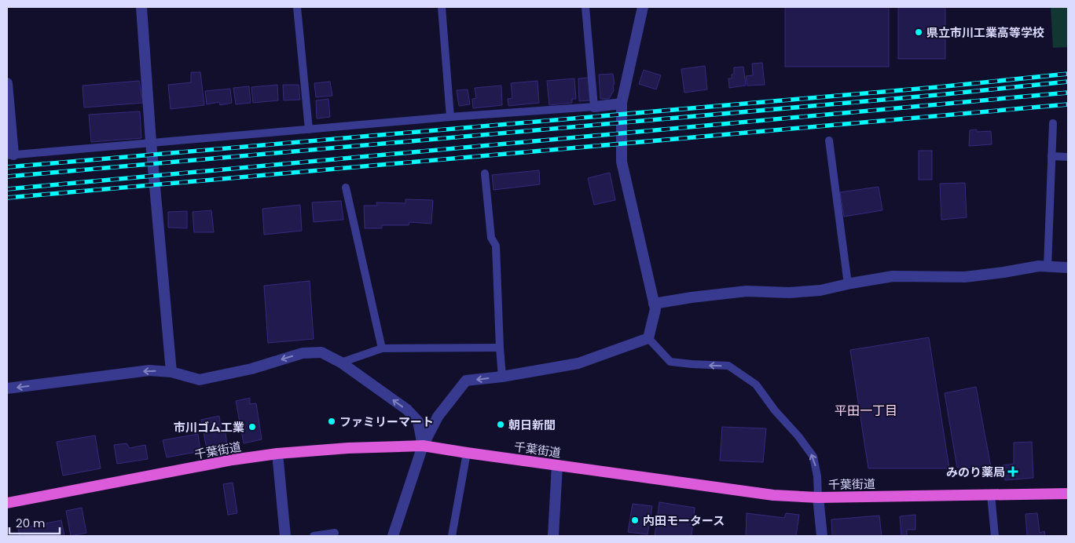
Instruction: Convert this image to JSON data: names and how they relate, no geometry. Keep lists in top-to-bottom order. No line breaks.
{"streets":{"highway":["千葉街道"]},"districts":["平田一丁目"],"places":{"other":["県立市川工業高等学校","ファミリーマート","朝日新聞","市川ゴム工業","内田モータース"],"health":["みのり薬局"]},"scale_bar":"20 m"}
